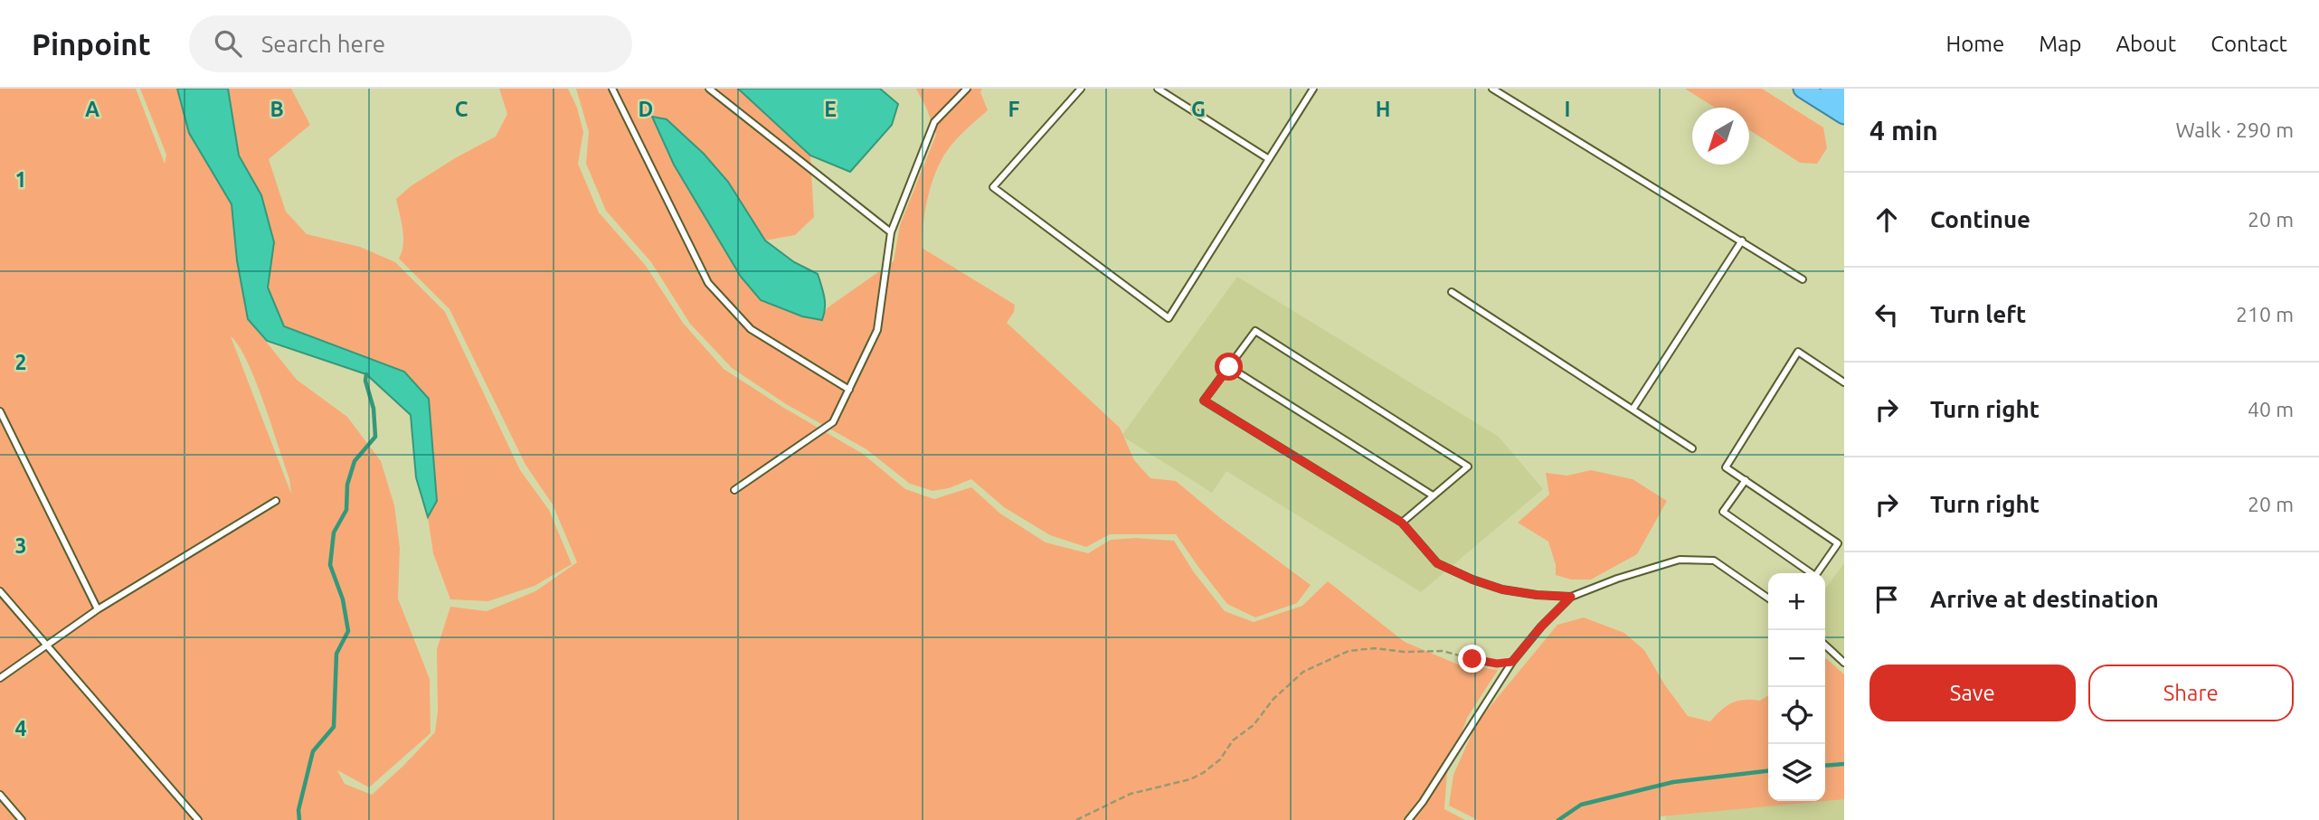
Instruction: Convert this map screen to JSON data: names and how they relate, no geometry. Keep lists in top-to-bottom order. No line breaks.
{"north":"bottom left","page":{"header":"Pinpoint","search":"Search here","nav":["Home","Map","About","Contact"],"heading":["4 min","Walk · 290 m"],"list":[["Continue","20 m"],["Turn left","210 m"],["Turn right","40 m"],["Turn right","20 m"],"Arrive at destination"],"map_buttons":["+","−"],"buttons":["Save","Share"]},"grid":{"columns":["A","B","C","D","E","F","G","H","I"],"rows":["1","2","3","4"]}}
